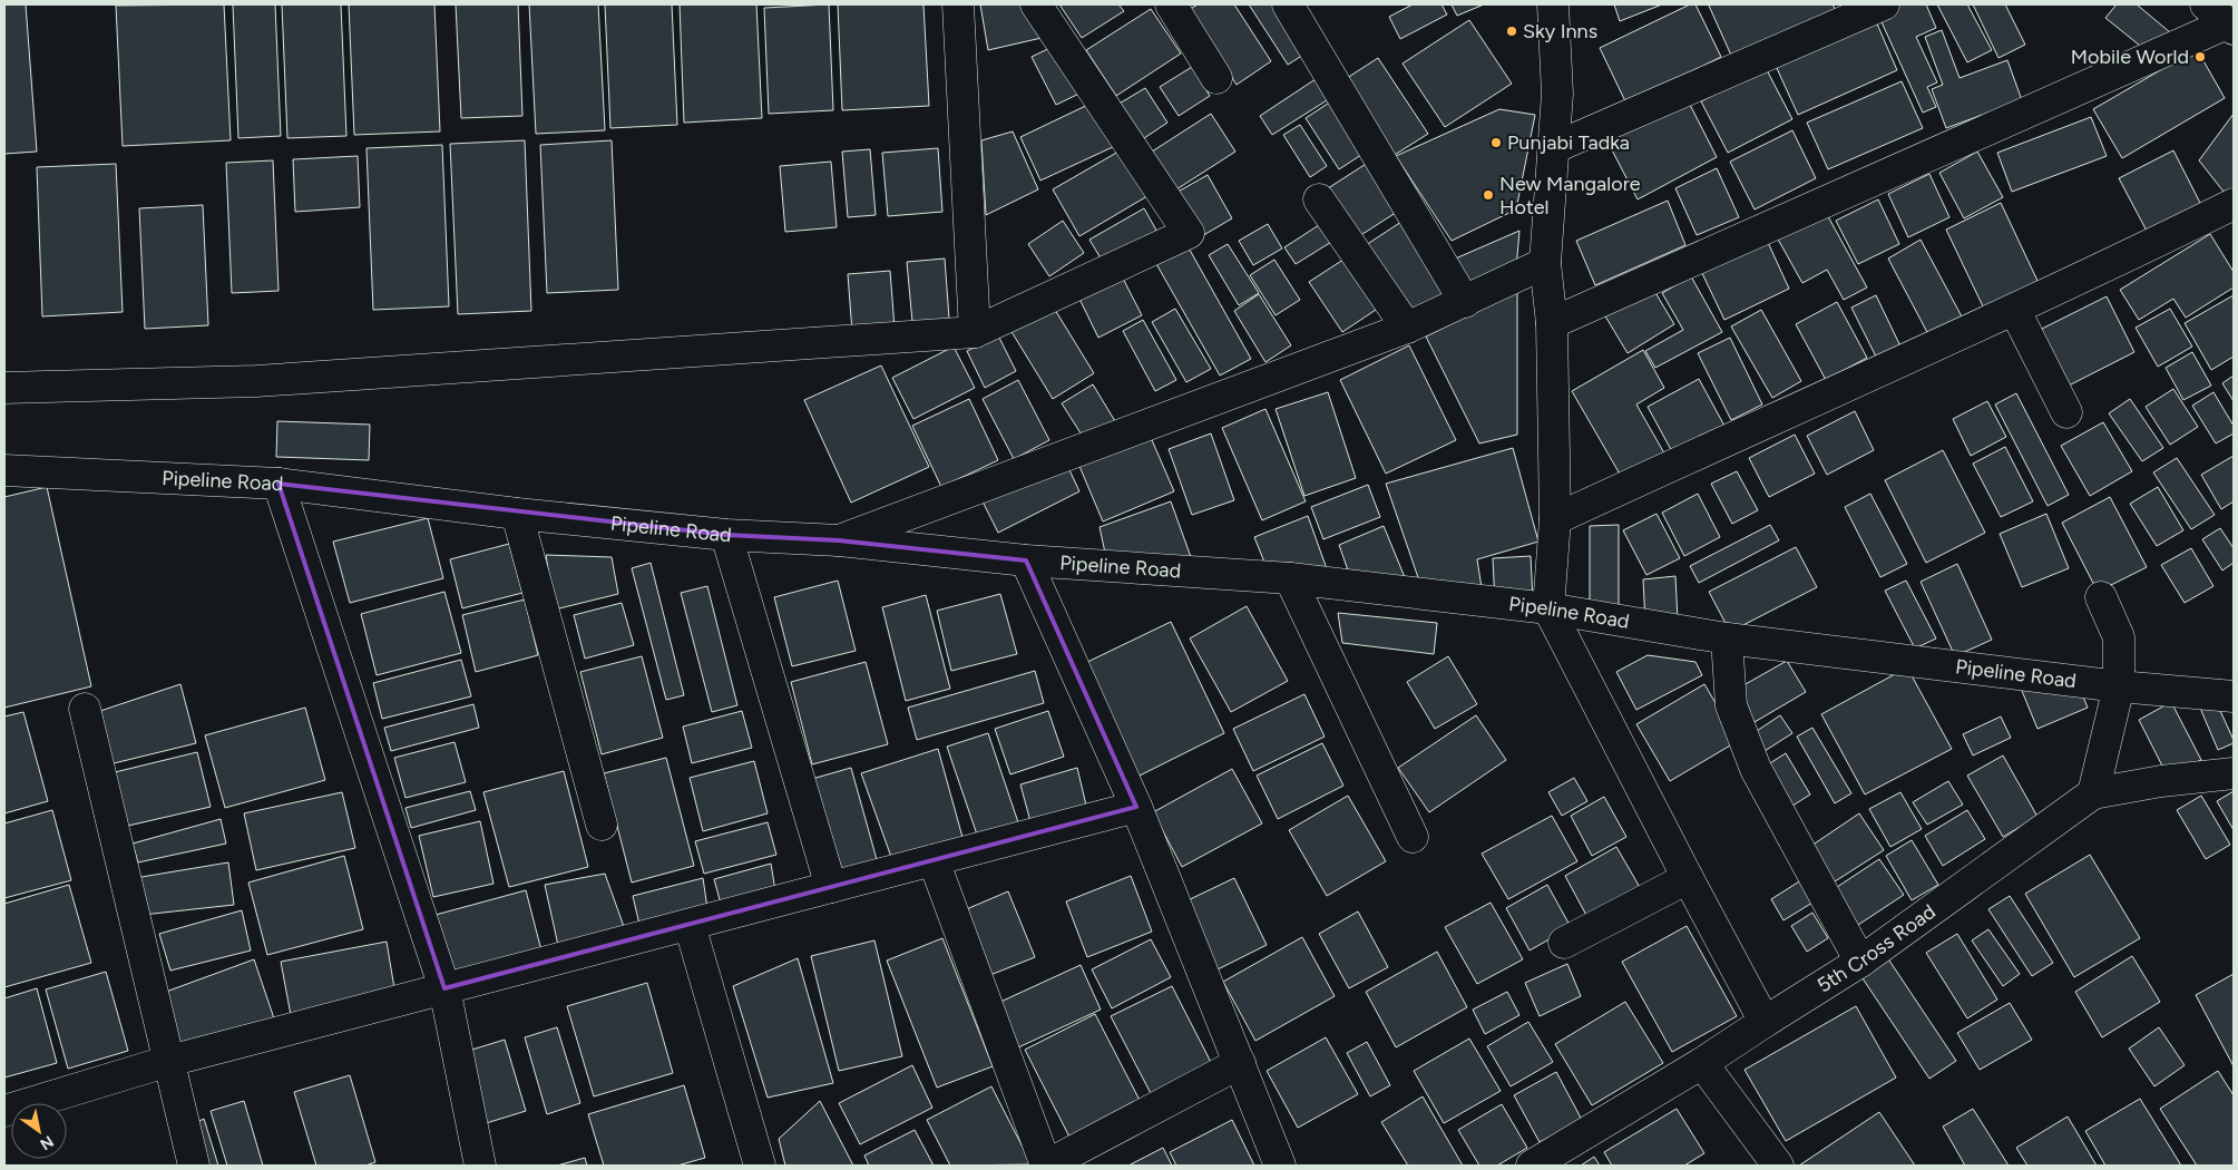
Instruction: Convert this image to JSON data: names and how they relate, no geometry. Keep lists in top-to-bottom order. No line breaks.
{"streets":{"street":["Pipeline Road","5th Cross Road"]},"places":["Sky Inns","Mobile World","Punjabi Tadka","New Mangalore Hotel"],"north":"bottom right"}
